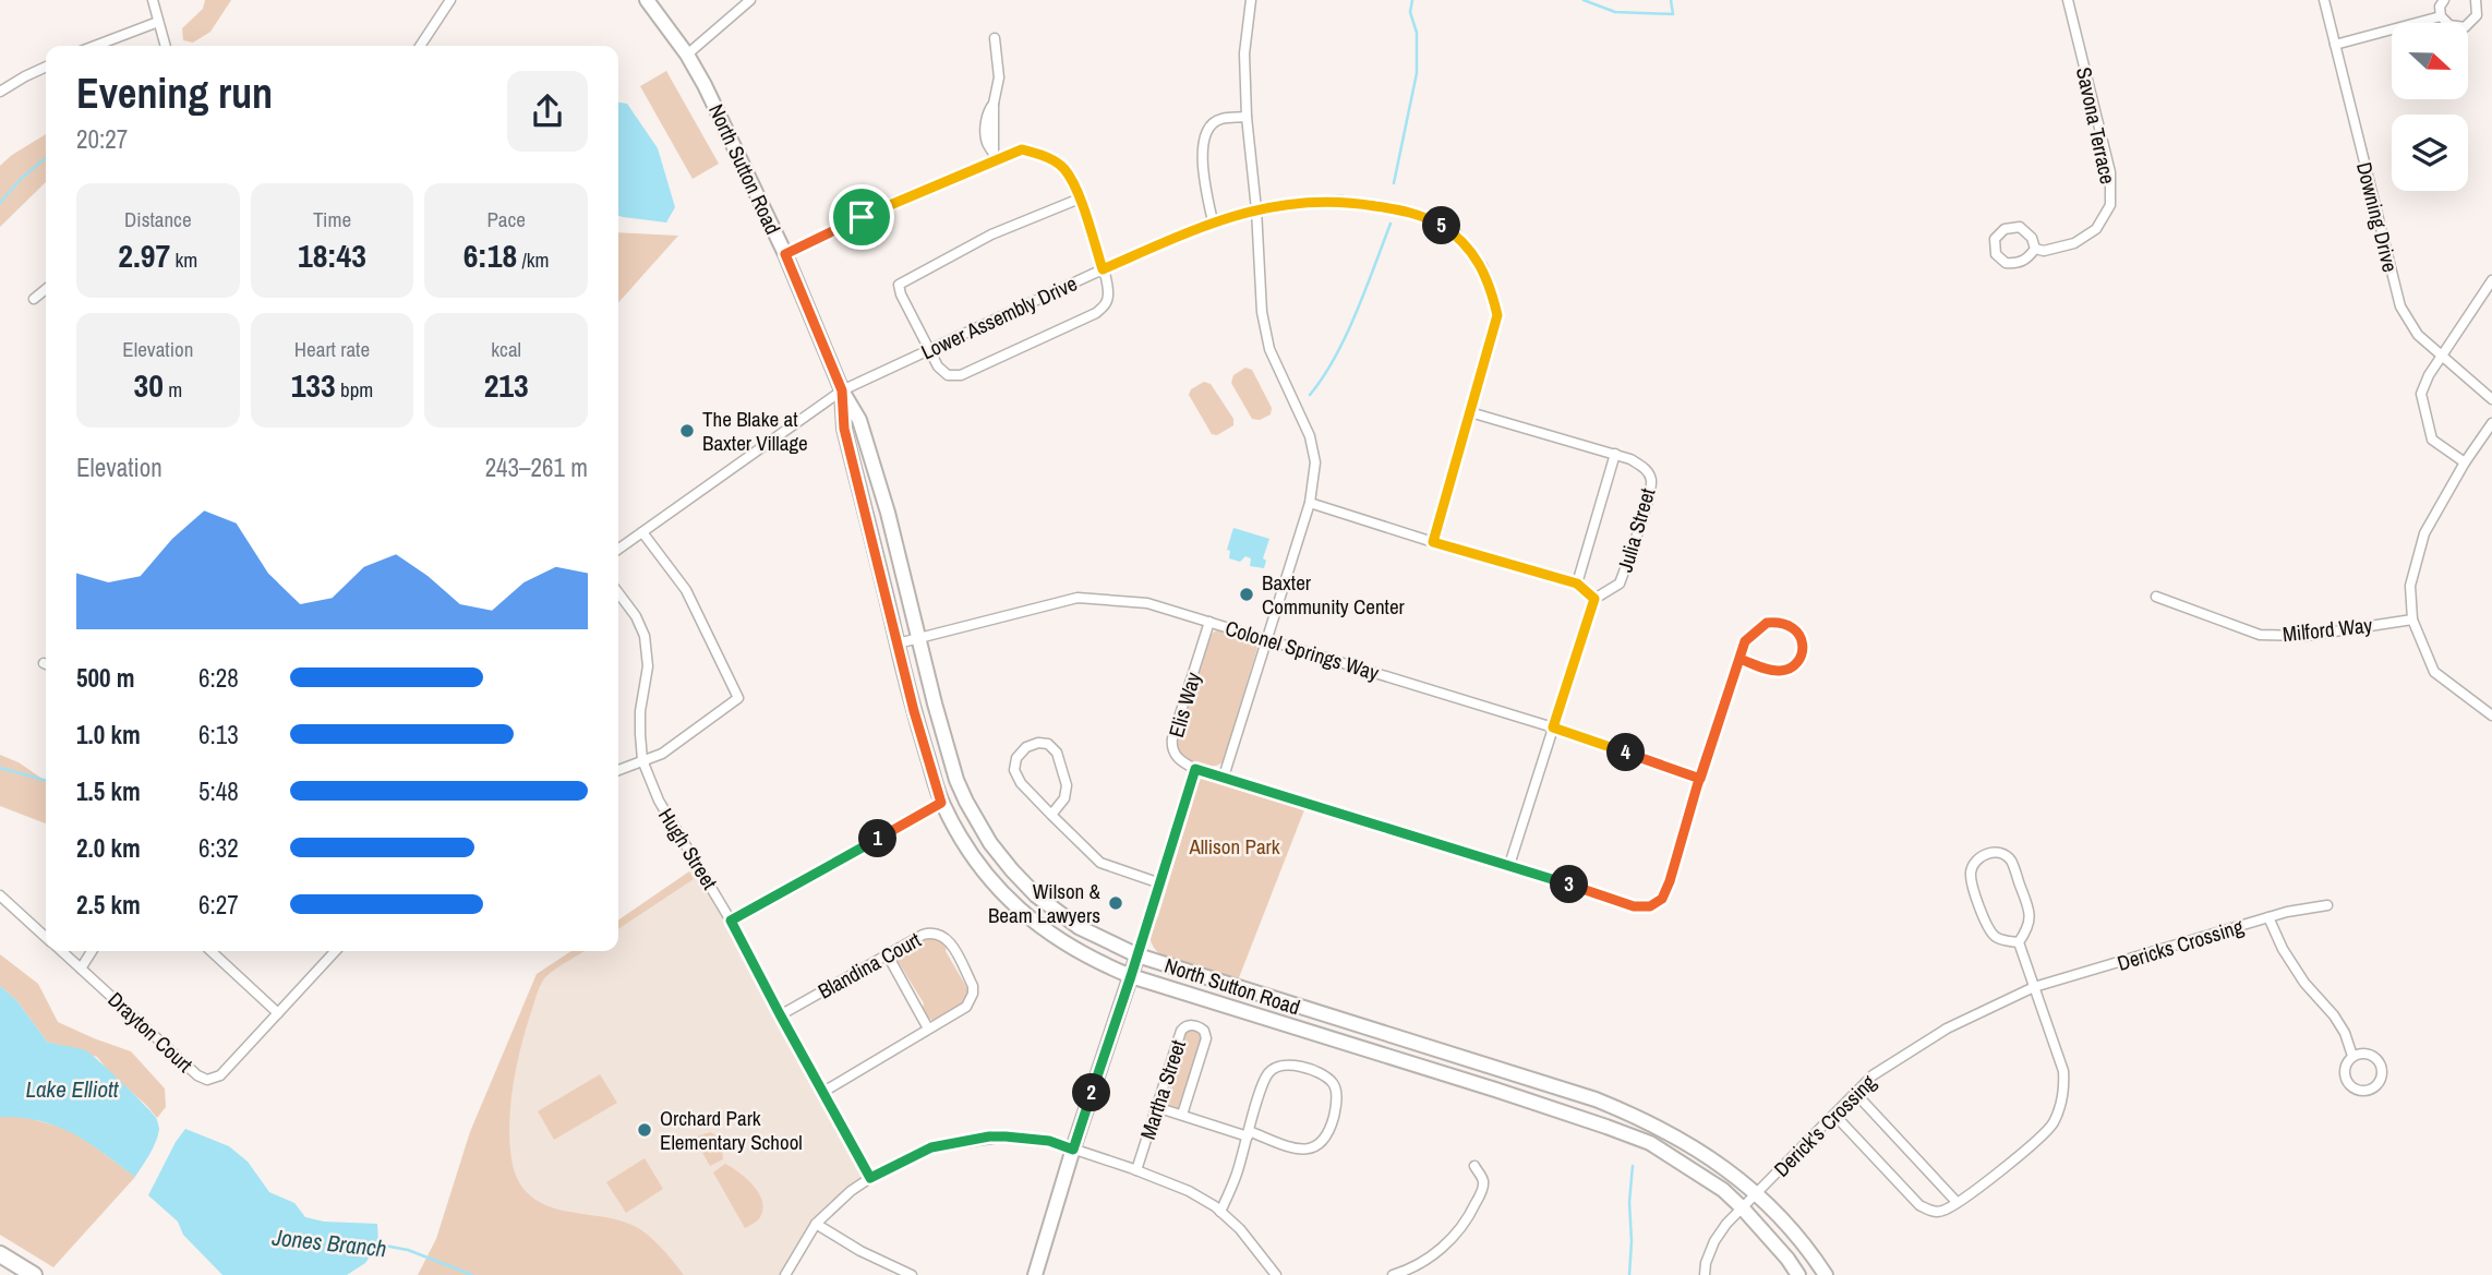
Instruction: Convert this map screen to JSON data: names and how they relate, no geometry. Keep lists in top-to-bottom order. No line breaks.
{"streets":{"main road":["North Sutton Road"],"street":["Savona Terrace","Downing Drive","Lower Assembly Drive","Julia Street","Milford Way","Colonel Springs Way","Elis Way","Hugh Street","Dericks Crossing","Blandina Court","Drayton Court","Martha Street","Derick's Crossing"]},"crossings":[["North Sutton Road","Lower Assembly Drive"],["North Sutton Road","Colonel Springs Way"],["North Sutton Road","Derick's Crossing"],["Lower Assembly Drive","Julia Street"],["Colonel Springs Way","Elis Way"],["Hugh Street","Blandina Court"],["Dericks Crossing","Derick's Crossing"]],"water":["Lake Elliott","Jones Branch"],"parks":["Allison Park"],"places":["The Blake at Baxter Village","Baxter Community Center","Wilson & Beam Lawyers","Orchard Park Elementary School"],"north":"right","page":{"heading":["Evening run","20:27"],"stats":[["Distance","2.97 km"],["Time","18:43"],["Pace","6:18 /km"],["Elevation","30 m"],["Heart rate","133 bpm"],["kcal","213"]],"pins":["5","4","1","3","2"],"chart":["Elevation","243–261 m"],"list":[{"name":"500 m","note":"6:28"},{"name":"1.0 km","note":"6:13"},{"name":"1.5 km","note":"5:48"},{"name":"2.0 km","note":"6:32"},{"name":"2.5 km","note":"6:27"}]}}
